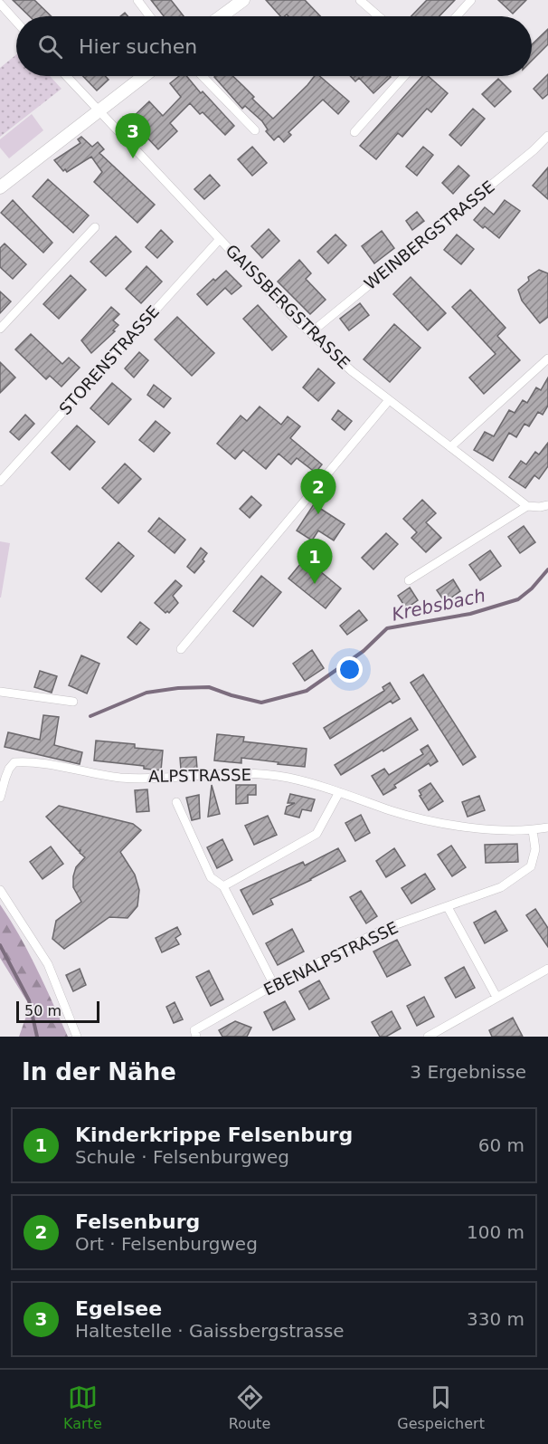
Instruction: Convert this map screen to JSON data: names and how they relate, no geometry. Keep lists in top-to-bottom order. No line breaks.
{"streets":{"street":["WEINBERGSTRASSE","GAISSBERGSTRASSE","STORENSTRASSE","ALPSTRASSE","EBENALPSTRASSE"]},"crossings":[["WEINBERGSTRASSE","GAISSBERGSTRASSE"],["GAISSBERGSTRASSE","STORENSTRASSE"],["ALPSTRASSE","EBENALPSTRASSE"]],"water":["Krebsbach"],"scale_bar":"50 m","page":{"search":"Hier suchen","pins":["3","2","1"],"scale":"50 m","heading":["In der Nähe","3 Ergebnisse"],"list":[{"mark":"1","name":"Kinderkrippe Felsenburg","note":"Schule · Felsenburgweg","value":"60 m"},{"mark":"2","name":"Felsenburg","note":"Ort · Felsenburgweg","value":"100 m"},{"mark":"3","name":"Egelsee","note":"Haltestelle · Gaissbergstrasse","value":"330 m"}],"nav":["Karte","Route","Gespeichert"]}}
